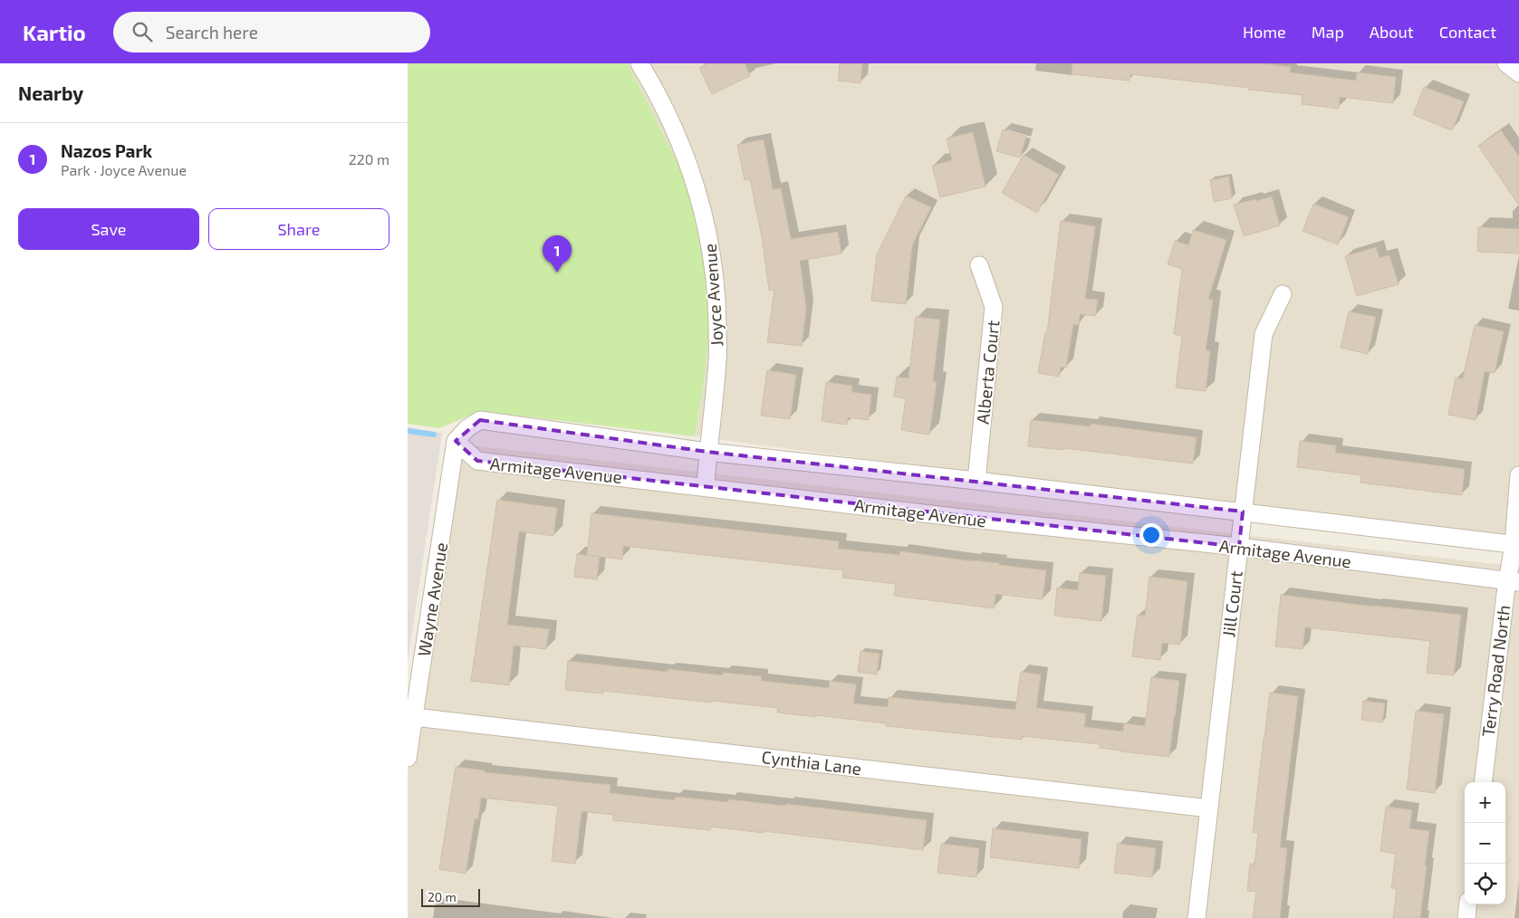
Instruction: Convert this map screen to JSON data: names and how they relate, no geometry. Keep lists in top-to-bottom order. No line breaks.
{"streets":{"street":["Joyce Avenue","Alberta Court","Armitage Avenue","Wayne Avenue","Jill Court","Terry Road North","Cynthia Lane"]},"crossings":[["Joyce Avenue","Armitage Avenue"],["Armitage Avenue","Wayne Avenue"],["Armitage Avenue","Jill Court"],["Armitage Avenue","Terry Road North"],["Wayne Avenue","Cynthia Lane"],["Jill Court","Cynthia Lane"]],"scale_bar":"20 m","page":{"header":"Kartio","search":"Search here","nav":["Home","Map","About","Contact"],"heading":"Nearby","list":[{"mark":"1","name":"Nazos Park","note":"Park · Joyce Avenue","value":"220 m"}],"buttons":["Save","Share"],"pins":"1","map_buttons":["+","−"],"scale":"20 m"}}
